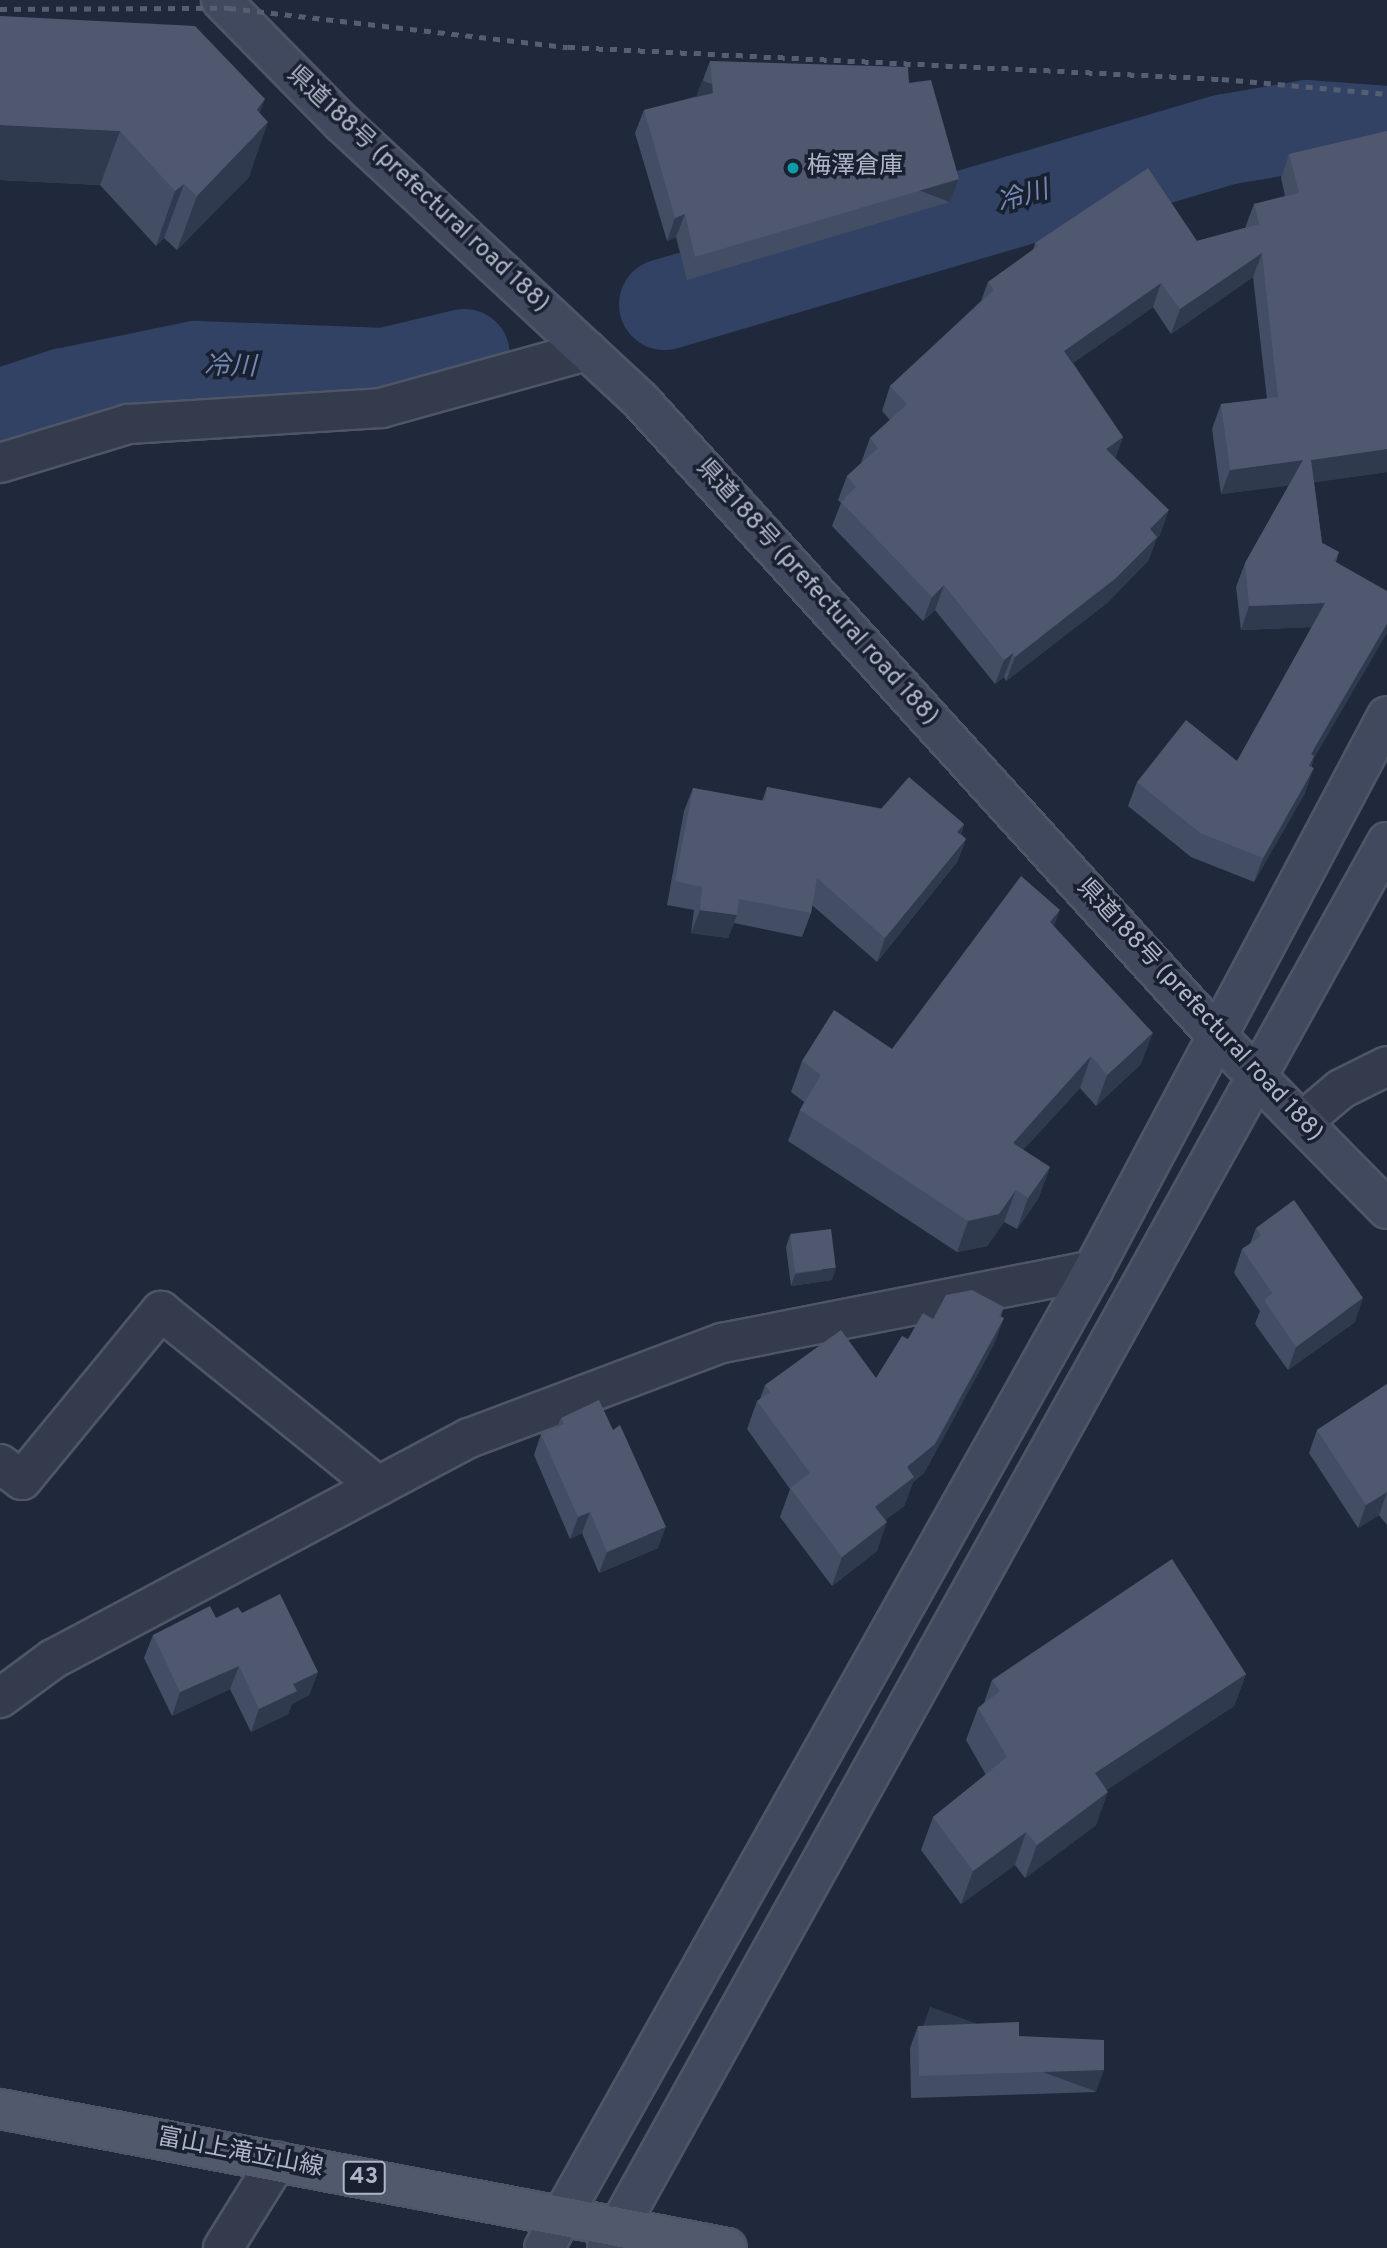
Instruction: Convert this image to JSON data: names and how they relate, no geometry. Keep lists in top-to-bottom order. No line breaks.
{"streets":{"main road":["富山上滝立山線","43"],"street":["県道188号 (prefectural road 188)"]},"water":["冷川"],"places":["梅澤倉庫"]}
